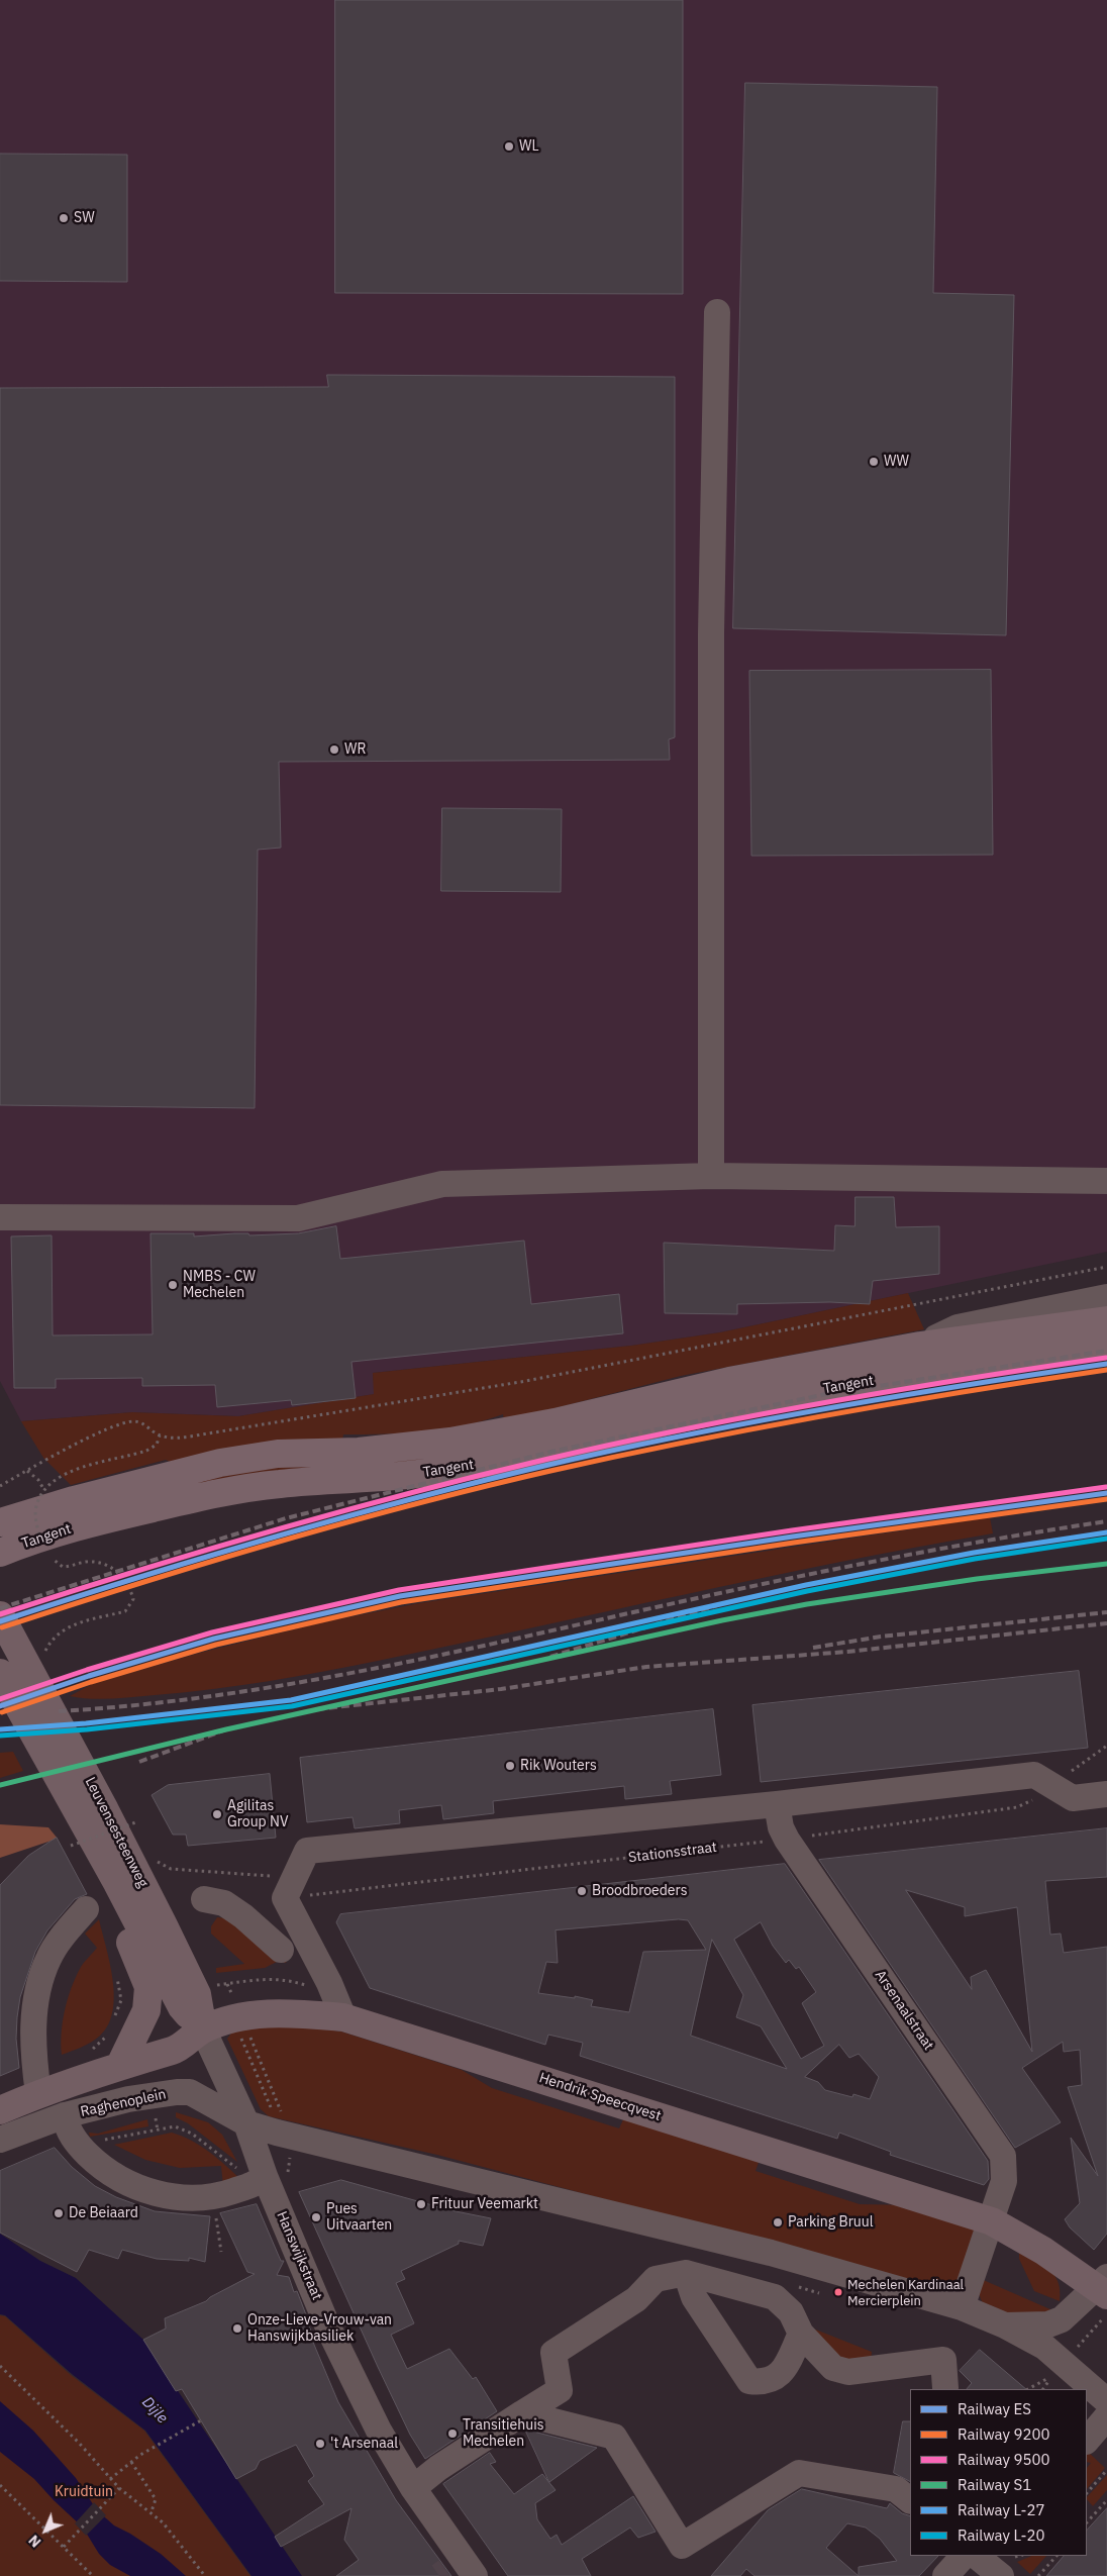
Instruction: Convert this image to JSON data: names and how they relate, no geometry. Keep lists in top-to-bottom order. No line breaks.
{"streets":{"highway":["Tangent"],"main road":["Leuvensesteenweg","Hendrik Speecqvest"],"street":["Arsenaalstraat","Raghenoplein","Hanswijkstraat"],"path":["Stationsstraat"]},"crossings":[["Leuvensesteenweg","Hendrik Speecqvest"],["Leuvensesteenweg","Raghenoplein"],["Leuvensesteenweg","Hanswijkstraat"],["Stationsstraat","Arsenaalstraat"],["Arsenaalstraat","Hendrik Speecqvest"],["Raghenoplein","Hanswijkstraat"]],"water":["Dijle"],"parks":["Kruidtuin"],"places":["WL","SW","WW","WR","NMBS - CW Mechelen","Rik Wouters","Agilitas Group NV","Broodbroeders","Frituur Veemarkt","De Beiaard","Pues Uitvaarten","Parking Bruul","Mechelen Kardinaal Mercierplein","Onze-Lieve-Vrouw-van Hanswijkbasiliek","Transitiehuis Mechelen","'t Arsenaal"],"lines":["rail line 9500","rail line ES","rail line 9200","rail line L-27","rail line L-20","rail line S1"],"legend":["Railway ES","Railway 9200","Railway 9500","Railway S1","Railway L-27","Railway L-20"],"north":"bottom left"}
